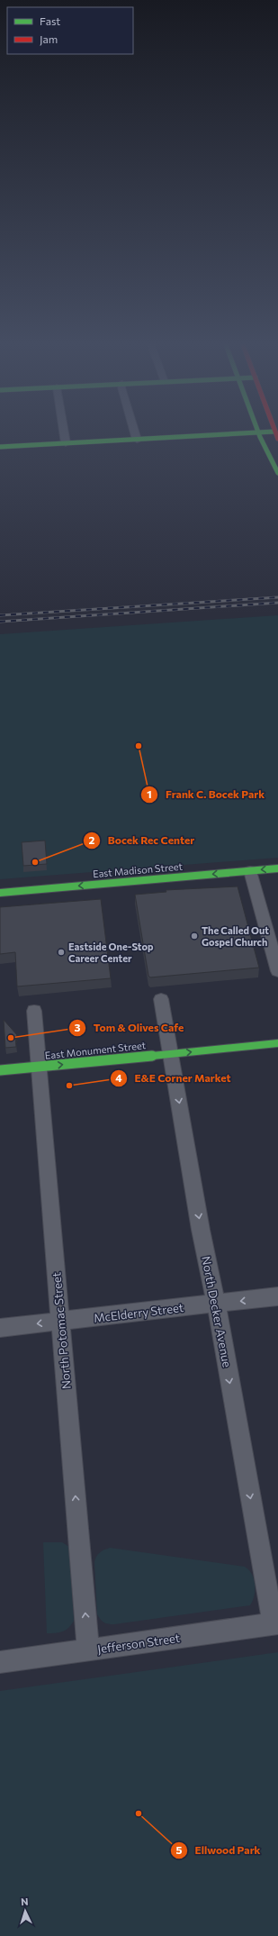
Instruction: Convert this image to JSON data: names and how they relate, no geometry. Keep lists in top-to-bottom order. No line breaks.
{"streets":{"main road":["East Madison Street","East Monument Street"],"street":["North Decker Avenue","McElderry Street","North Potomac Street","Jefferson Street"]},"crossings":[["East Monument Street","North Decker Avenue"],["East Monument Street","North Potomac Street"],["North Decker Avenue","McElderry Street"],["North Decker Avenue","Jefferson Street"],["McElderry Street","North Potomac Street"],["North Potomac Street","Jefferson Street"]],"one_way":["East Madison Street","East Monument Street","North Decker Avenue","McElderry Street","North Potomac Street"],"places":["Frank C. Bocek Park","Bocek Rec Center","The Called Out Gospel Church","Eastside One-Stop Career Center","Tom & Olives Cafe","E&E Corner Market","Ellwood Park"],"legend":["Fast","Jam"],"north":"top"}
